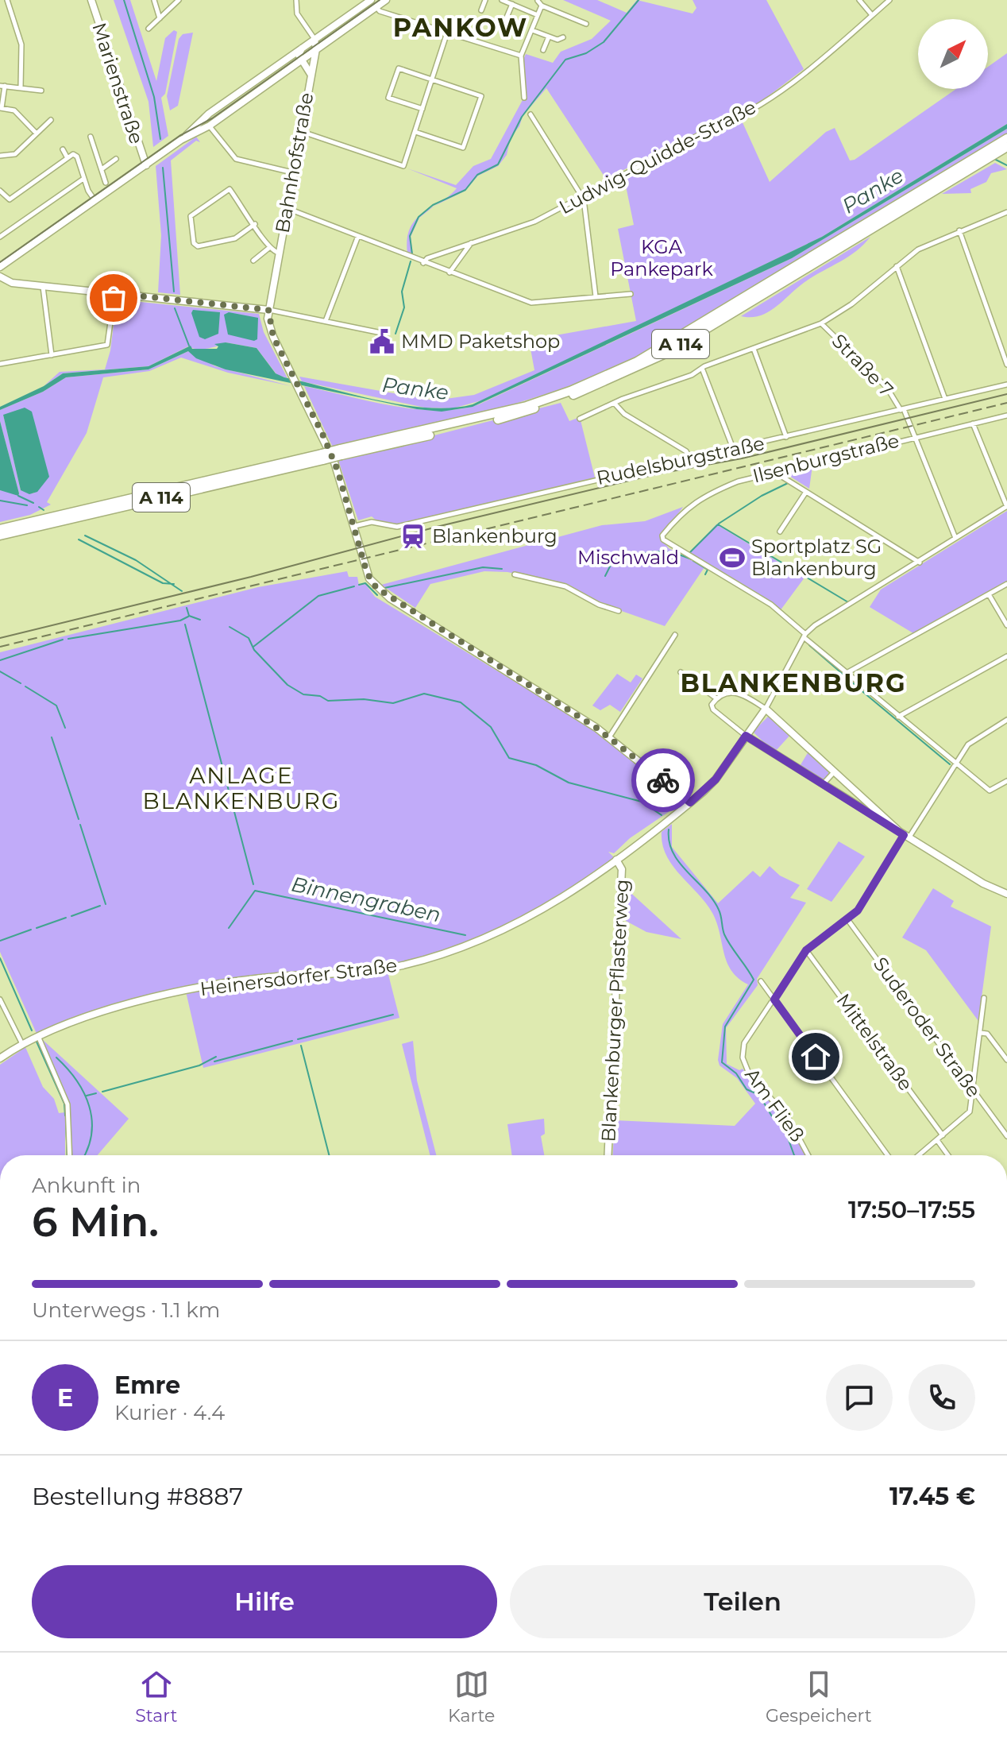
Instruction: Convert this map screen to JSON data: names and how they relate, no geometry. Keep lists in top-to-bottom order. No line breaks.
{"streets":{"highway":["A 114"],"main road":["Marienstraße","Bahnhofstraße","Heinersdorfer Straße","Blankenburger Pflasterweg"],"street":["Ludwig-Quidde-Straße","Straße 7","Ilsenburgstraße","Rudelsburgstraße","Suderoder Straße","Mittelstraße","Am Fließ"]},"crossings":[["Bahnhofstraße","Rudelsburgstraße"],["Bahnhofstraße","Heinersdorfer Straße"],["Straße 7","Ilsenburgstraße"],["Straße 7","Rudelsburgstraße"],["Heinersdorfer Straße","Blankenburger Pflasterweg"],["Mittelstraße","Am Fließ"]],"districts":["PANKOW","BLANKENBURG","ANLAGE BLANKENBURG"],"water":["Panke","Binnengraben"],"parks":["KGA Pankepark","Mischwald"],"places":{"public building":["MMD Paketshop"],"station":["Blankenburg"],"sports":["Sportplatz SG Blankenburg"]},"north":"top right","page":{"heading":["6 Min.","Ankunft in","17:50–17:55"],"panel":["Emre","Kurier · 4.4","Bestellung #8887","17.45 €"],"bar":"Unterwegs · 1.1 km","round":"E","buttons":["Hilfe","Teilen"],"tabs":["Start","Karte","Gespeichert"]}}
